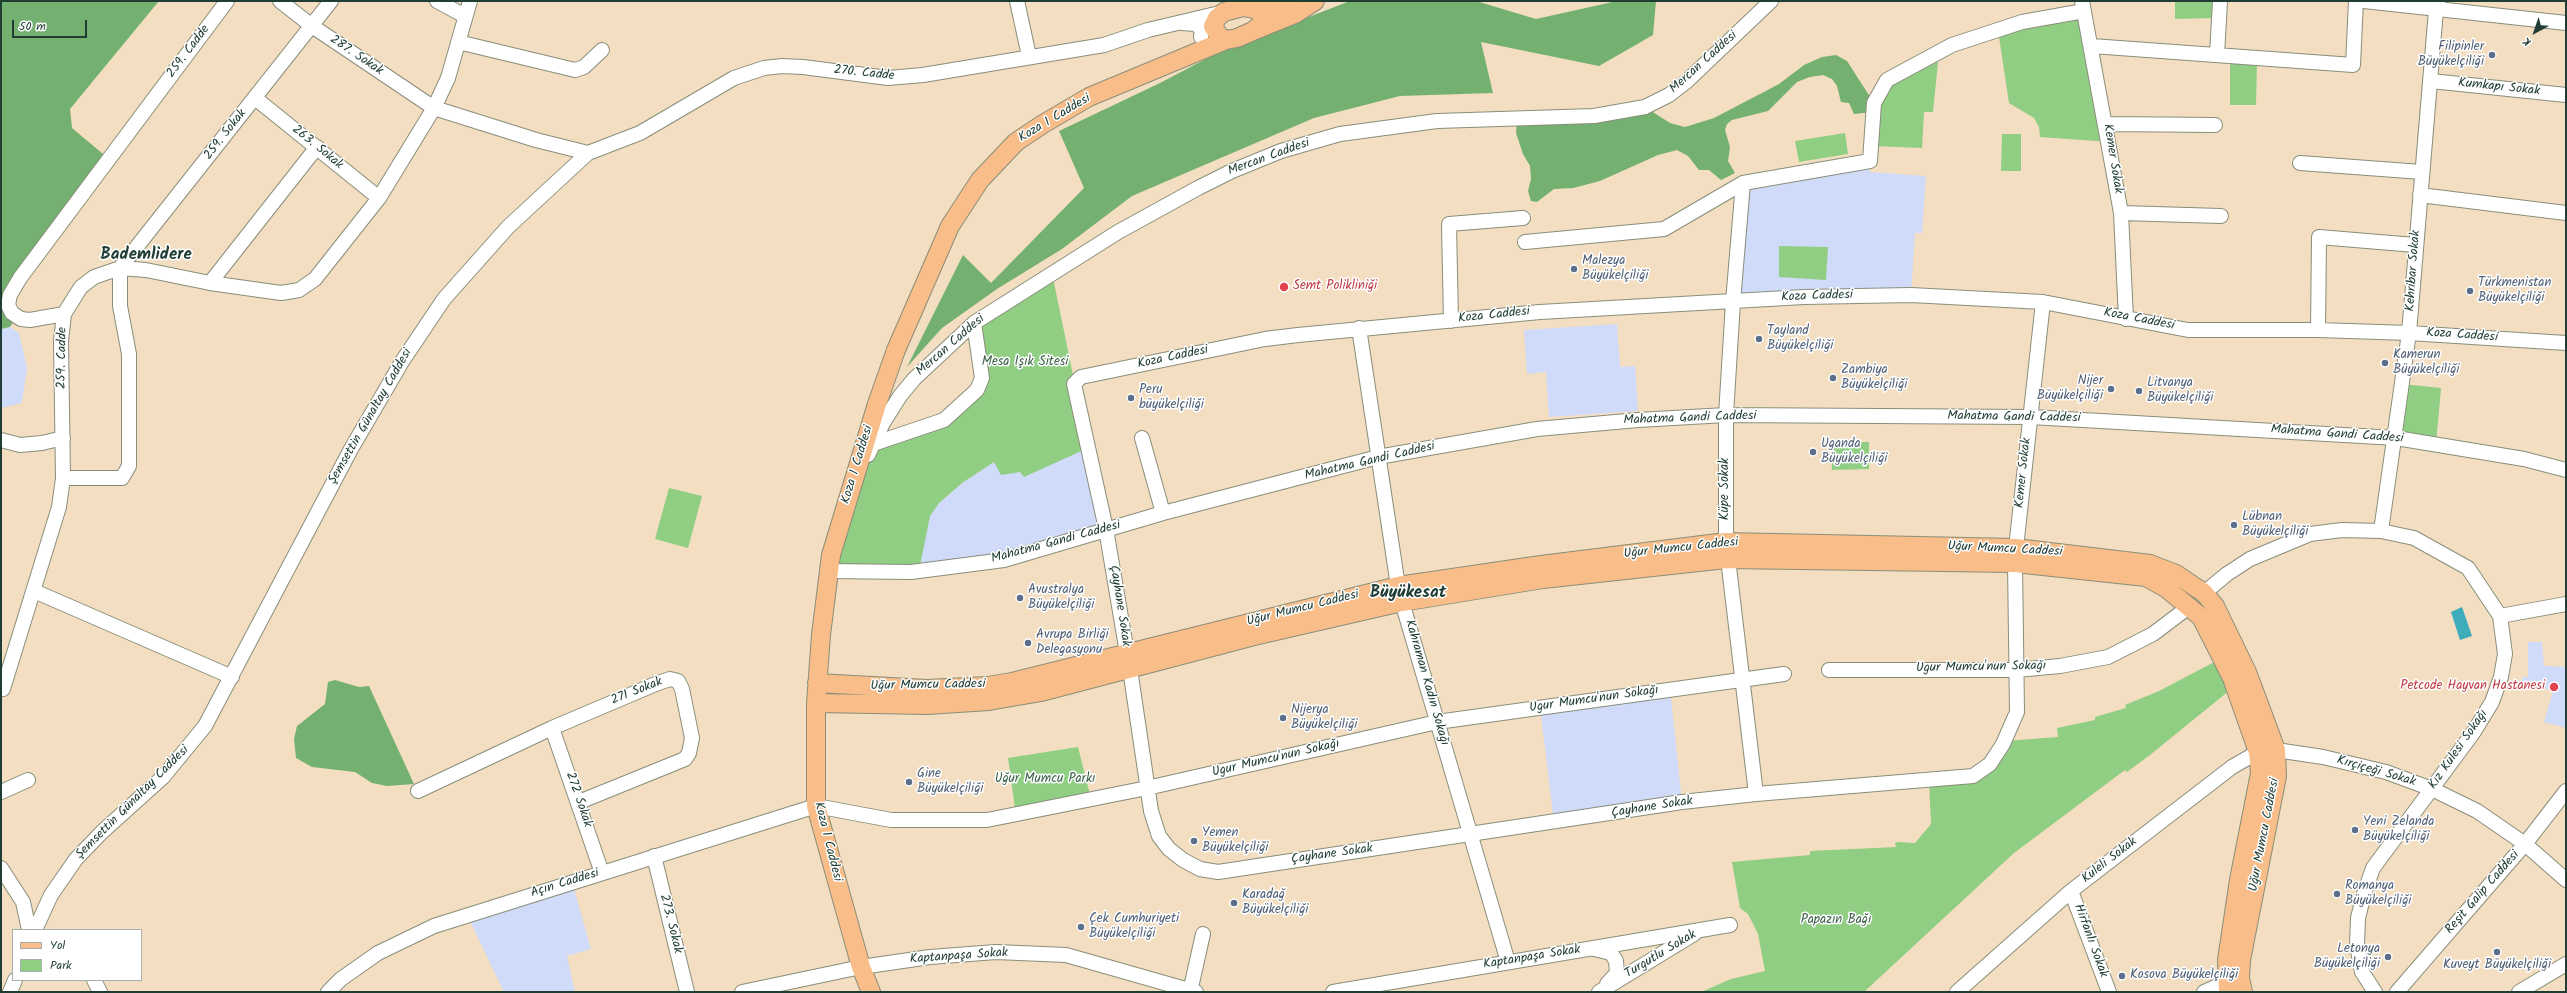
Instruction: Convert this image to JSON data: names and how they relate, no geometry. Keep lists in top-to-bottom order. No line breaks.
{"streets":{"main road":["270. Cadde","Koza 1 Caddesi","Uğur Mumcu Caddesi"],"street":["259. Cadde","287. Sokak","Mercan Caddesi","Kumkapı Sokak","259. Sokak","263. Sokak","Kemer Sokak","Kehribar Sokak","Koza Caddesi","Şemsettin Günaltay Caddesi","Mahatma Gandi Caddesi","Küpe Sokak","Çayhane Sokak","Ugur Mumcu'nun Sokağı","Kahraman Kadın Sokağı","271 Sokak","Kız Kulesi Sokağı","Kırçiçeği Sokak","272 Sokak","Kuleli Sokak","Açın Caddesi","Reşit Galip Caddesi","273. Sokak","Hirfanlı Sokak","Turgutlu Sokak","Kaptanpaşa Sokak"]},"crossings":[["287. Sokak","259. Sokak"],["Mercan Caddesi","Koza 1 Caddesi"],["270. Cadde","Koza 1 Caddesi"],["270. Cadde","Şemsettin Günaltay Caddesi"],["Kumkapı Sokak","Kehribar Sokak"],["Koza 1 Caddesi","Mahatma Gandi Caddesi"],["Koza 1 Caddesi","Uğur Mumcu Caddesi"],["Koza 1 Caddesi","Ugur Mumcu'nun Sokağı"],["Koza 1 Caddesi","Açın Caddesi"],["Koza 1 Caddesi","Kaptanpaşa Sokak"],["259. Sokak","263. Sokak"],["Kemer Sokak","Koza Caddesi"],["Kemer Sokak","Mahatma Gandi Caddesi"],["Kemer Sokak","Uğur Mumcu Caddesi"],["Kemer Sokak","Çayhane Sokak"],["Kemer Sokak","Ugur Mumcu'nun Sokağı"],["Kehribar Sokak","Koza Caddesi"],["Kehribar Sokak","Mahatma Gandi Caddesi"],["Kehribar Sokak","Kız Kulesi Sokağı"],["Koza Caddesi","Küpe Sokak"],["Koza Caddesi","Çayhane Sokak"],["Koza Caddesi","Kahraman Kadın Sokağı"],["Mahatma Gandi Caddesi","Küpe Sokak"],["Mahatma Gandi Caddesi","Çayhane Sokak"],["Mahatma Gandi Caddesi","Kahraman Kadın Sokağı"],["Küpe Sokak","Uğur Mumcu Caddesi"],["Küpe Sokak","Çayhane Sokak"],["Küpe Sokak","Ugur Mumcu'nun Sokağı"],["Uğur Mumcu Caddesi","Çayhane Sokak"],["Uğur Mumcu Caddesi","Ugur Mumcu'nun Sokağı"],["Uğur Mumcu Caddesi","Kahraman Kadın Sokağı"],["Uğur Mumcu Caddesi","Kız Kulesi Sokağı"],["Uğur Mumcu Caddesi","Kırçiçeği Sokak"],["Uğur Mumcu Caddesi","Kuleli Sokak"],["Çayhane Sokak","Ugur Mumcu'nun Sokağı"],["Çayhane Sokak","Kahraman Kadın Sokağı"],["Ugur Mumcu'nun Sokağı","Kahraman Kadın Sokağı"],["Ugur Mumcu'nun Sokağı","Açın Caddesi"],["Kahraman Kadın Sokağı","Kaptanpaşa Sokak"],["271 Sokak","272 Sokak"],["Kız Kulesi Sokağı","Kırçiçeği Sokak"],["Kırçiçeği Sokak","Kuleli Sokak"],["Kırçiçeği Sokak","Reşit Galip Caddesi"],["272 Sokak","Açın Caddesi"],["Kuleli Sokak","Hirfanlı Sokak"],["Açın Caddesi","273. Sokak"],["Turgutlu Sokak","Kaptanpaşa Sokak"]],"districts":["Bademlidere","Büyükesat"],"parks":["Mesa Işık Sitesi","Uğur Mumcu Parkı","Papazın Bağı"],"places":["Filipinler Büyükelçiliği","Malezya Büyükelçiliği","Semt Polikliniği","Türkmenistan Büyükelçiliği","Tayland Büyükelçiliği","Kamerun Büyükelçiliği","Zambiya Büyükelçiliği","Nijer Büyükelçiliği","Litvanya Büyükelçiliği","Peru büyükelçiliği","Uganda Büyükelçiliği","Lübnan Büyükelçiliği","Avustralya Büyükelçiliği","Avrupa Birliği Delegasyonu","Petcode Hayvan Hastanesi","Nijerya Büyükelçiliği","Gine Büyükelçiliği","Yeni Zelanda Büyükelçiliği","Yemen Büyükelçiliği","Romanya Büyükelçiliği","Karadağ Büyükelçiliği","Çek Cumhuriyeti Büyükelçiliği","Kuveyt Büyükelçiliği","Letonya Büyükelçiliği","Kosova Büyükelçiliği"],"legend":["Yol","Park"],"scale_bar":"50 m","north":"bottom left"}
